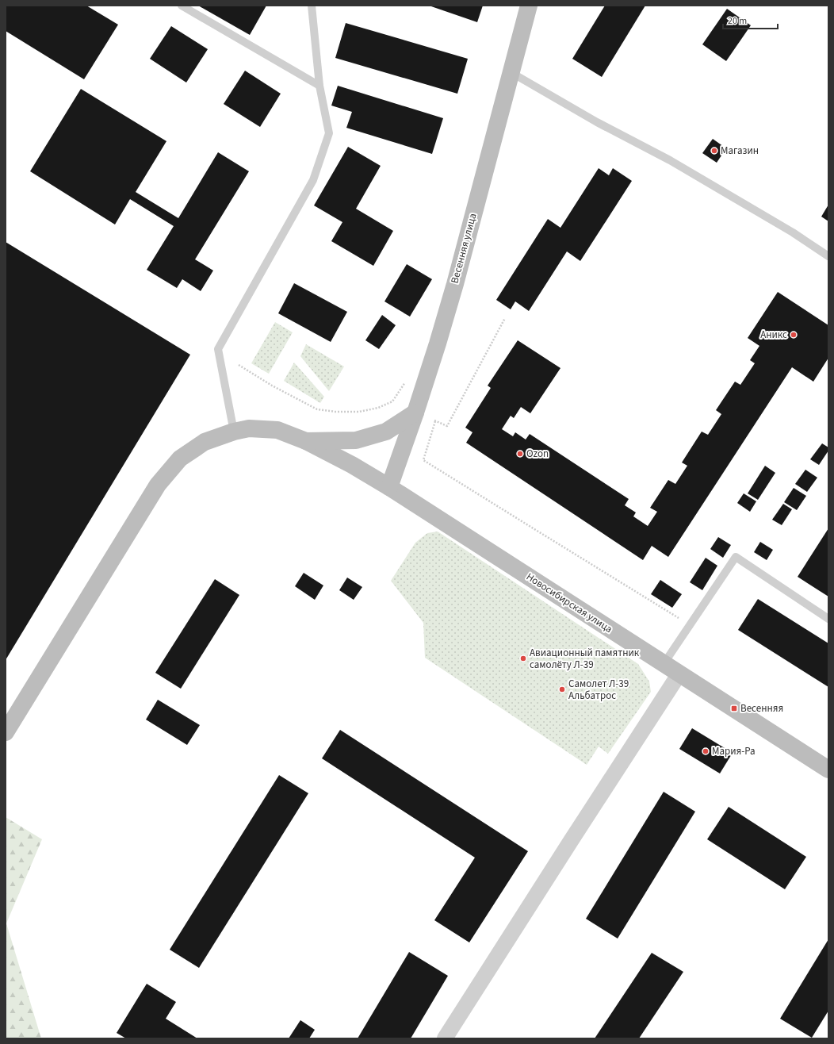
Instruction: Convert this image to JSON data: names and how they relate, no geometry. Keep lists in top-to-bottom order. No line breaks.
{"streets":{"main road":["Весенняя улица","Новосибирская улица"]},"crossings":[["Весенняя улица","Новосибирская улица"]],"places":{"other":["Магазин","Аникс","Ozon","Авиационный памятник самолёту Л-39","Самолет Л-39 Альбатрос","Мария-Ра"],"transit":["Весенняя"]},"scale_bar":"20 m"}
